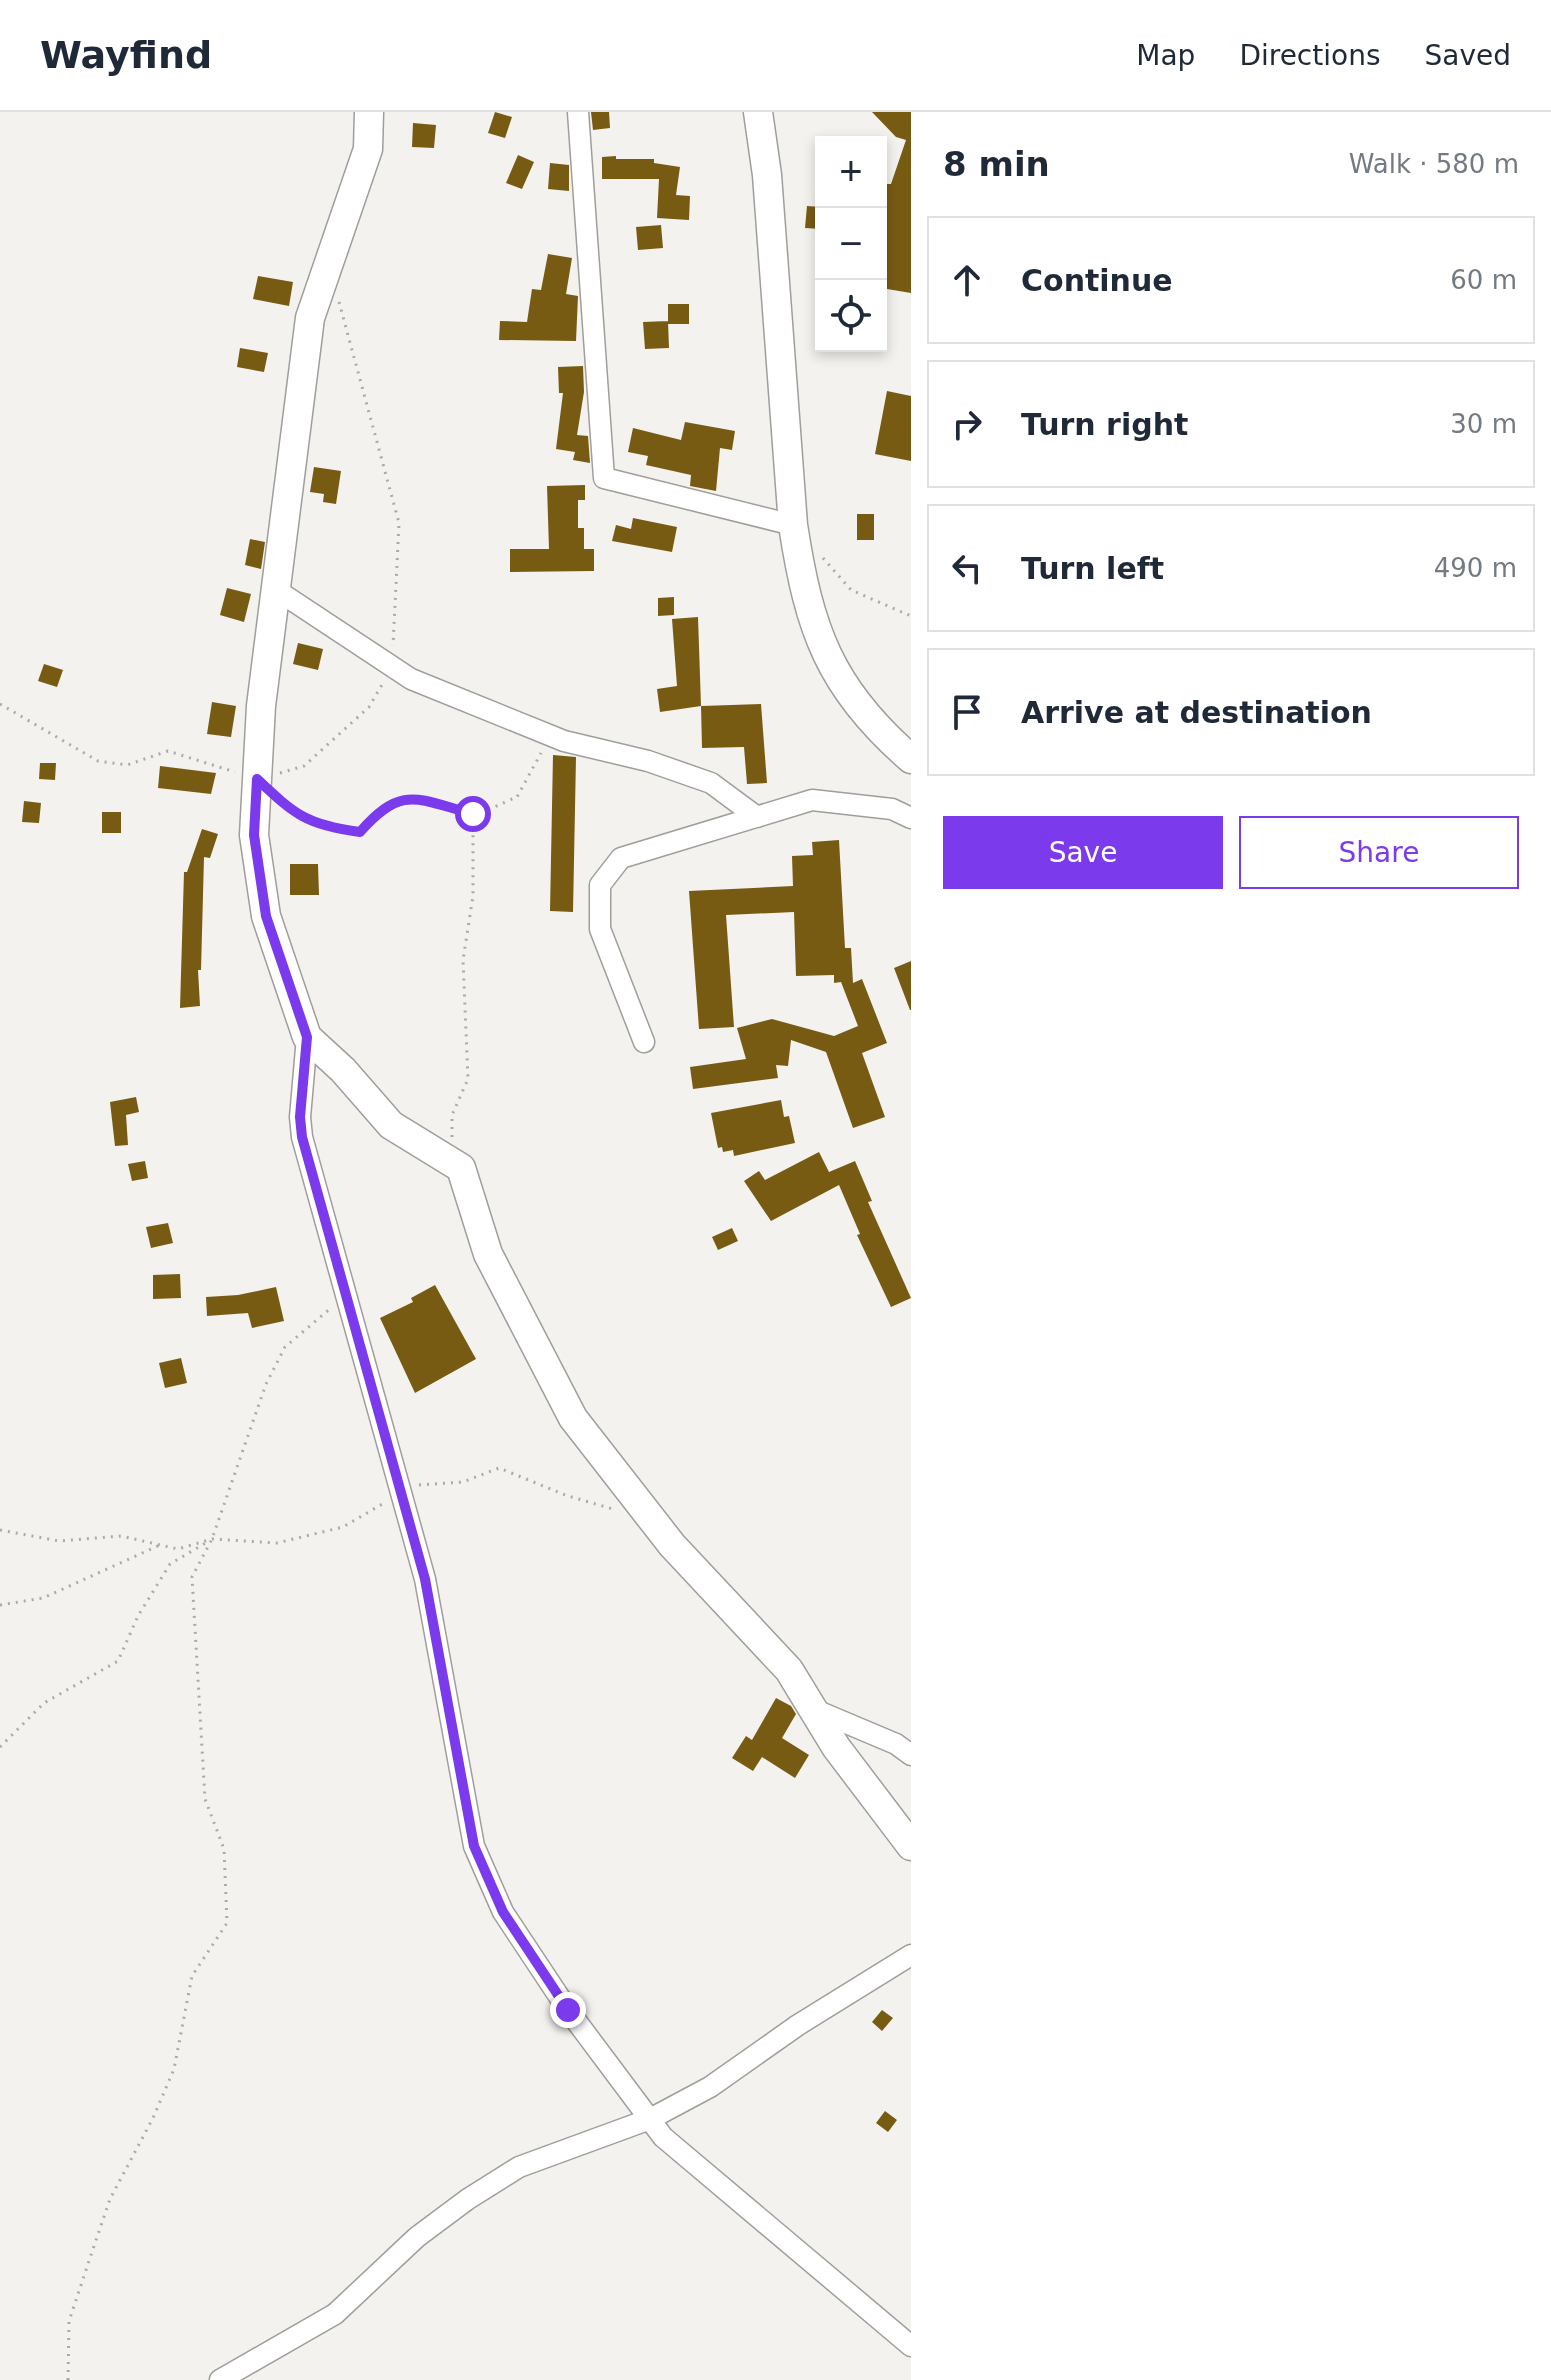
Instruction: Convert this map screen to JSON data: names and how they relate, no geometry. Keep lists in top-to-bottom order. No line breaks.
{"page":{"header":"Wayfind","nav":["Map","Directions","Saved"],"heading":["8 min","Walk · 580 m"],"map_buttons":["+","−"],"list":[["Continue","60 m"],["Turn right","30 m"],["Turn left","490 m"],"Arrive at destination"],"buttons":["Save","Share"]}}
